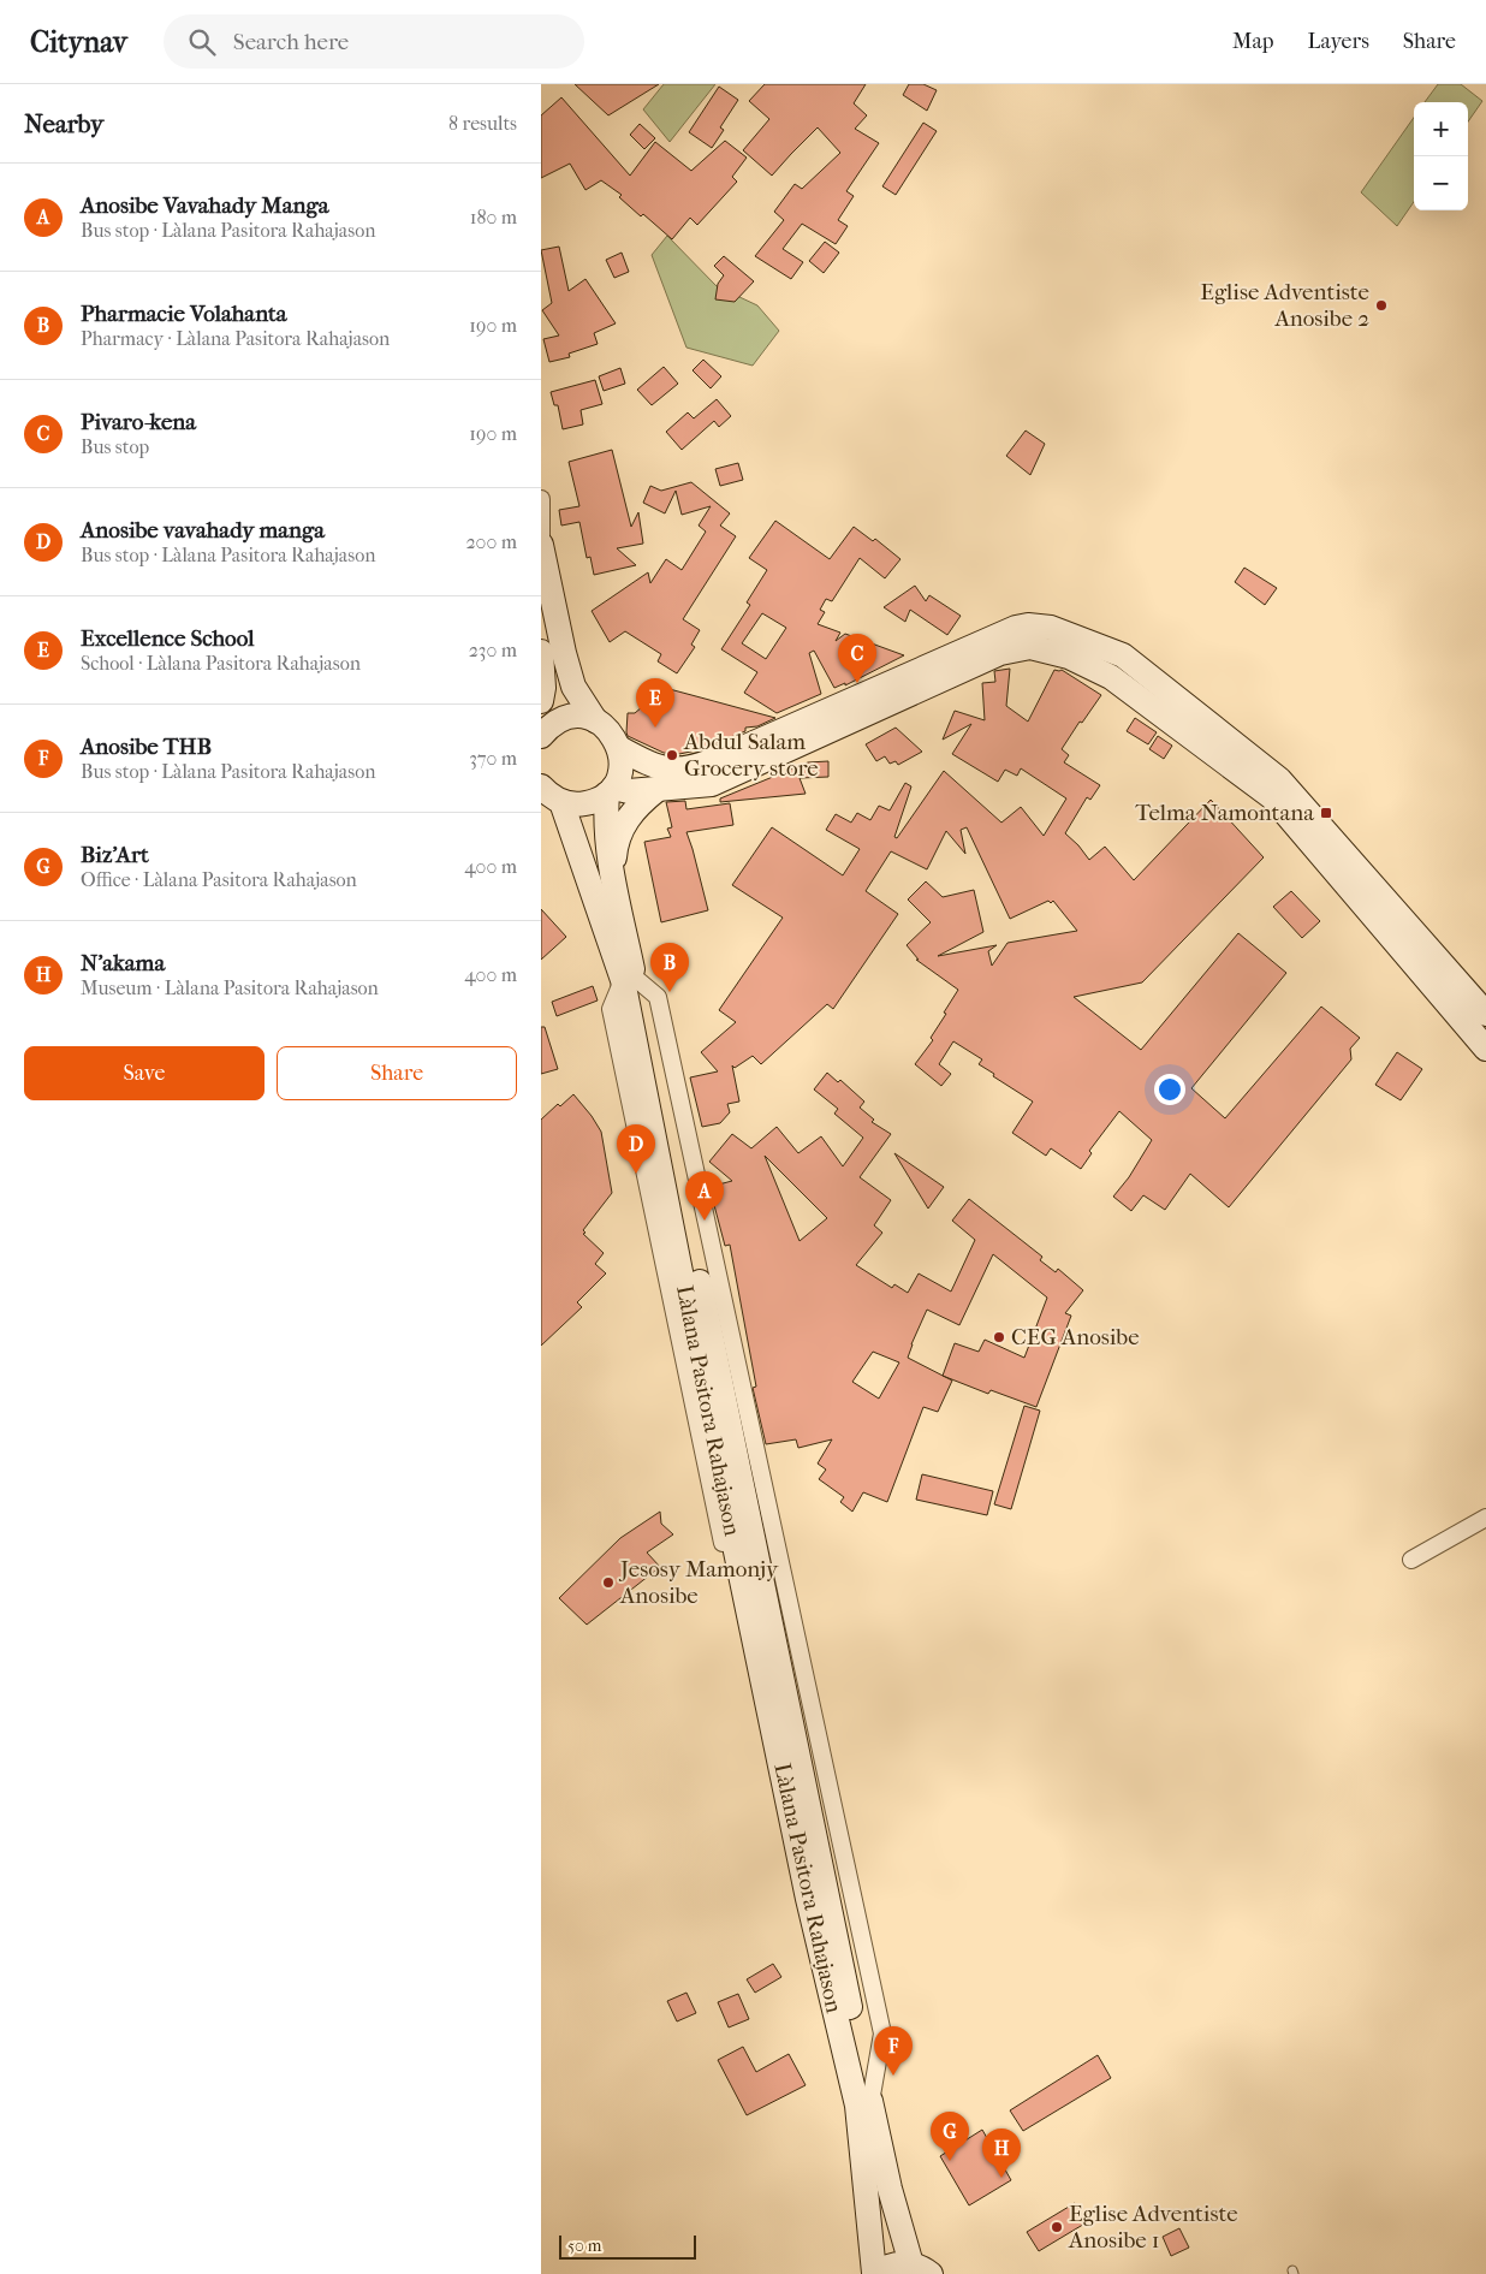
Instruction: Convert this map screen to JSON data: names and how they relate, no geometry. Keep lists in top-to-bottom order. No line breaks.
{"streets":{"main road":["Làlana Pasitora Rahajason"]},"places":{"other":["Eglise Adventiste Anosibe 2","Abdul Salam Grocery store","CEG Anosibe","Jesosy Mamonjy Anosibe","Eglise Adventiste Anosibe 1"],"transit":["Telma Namontana"]},"scale_bar":"50 m","page":{"header":"Citynav","search":"Search here","nav":["Map","Layers","Share"],"heading":["Nearby","8 results"],"map_buttons":["+","−"],"list":[{"mark":"A","name":"Anosibe Vavahady Manga","note":"Bus stop · Làlana Pasitora Rahajason","value":"180 m"},{"mark":"B","name":"Pharmacie Volahanta","note":"Pharmacy · Làlana Pasitora Rahajason","value":"190 m"},{"mark":"C","name":"Pivaro-kena","note":"Bus stop","value":"190 m"},{"mark":"D","name":"Anosibe vavahady manga","note":"Bus stop · Làlana Pasitora Rahajason","value":"200 m"},{"mark":"E","name":"Excellence School","note":"School · Làlana Pasitora Rahajason","value":"230 m"},{"mark":"F","name":"Anosibe THB","note":"Bus stop · Làlana Pasitora Rahajason","value":"370 m"},{"mark":"G","name":"Biz'Art","note":"Office · Làlana Pasitora Rahajason","value":"400 m"},{"mark":"H","name":"N'akama","note":"Museum · Làlana Pasitora Rahajason","value":"400 m"}],"pins":["C","E","B","D","A","F","G","H"],"buttons":["Save","Share"],"scale":"50 m"}}
